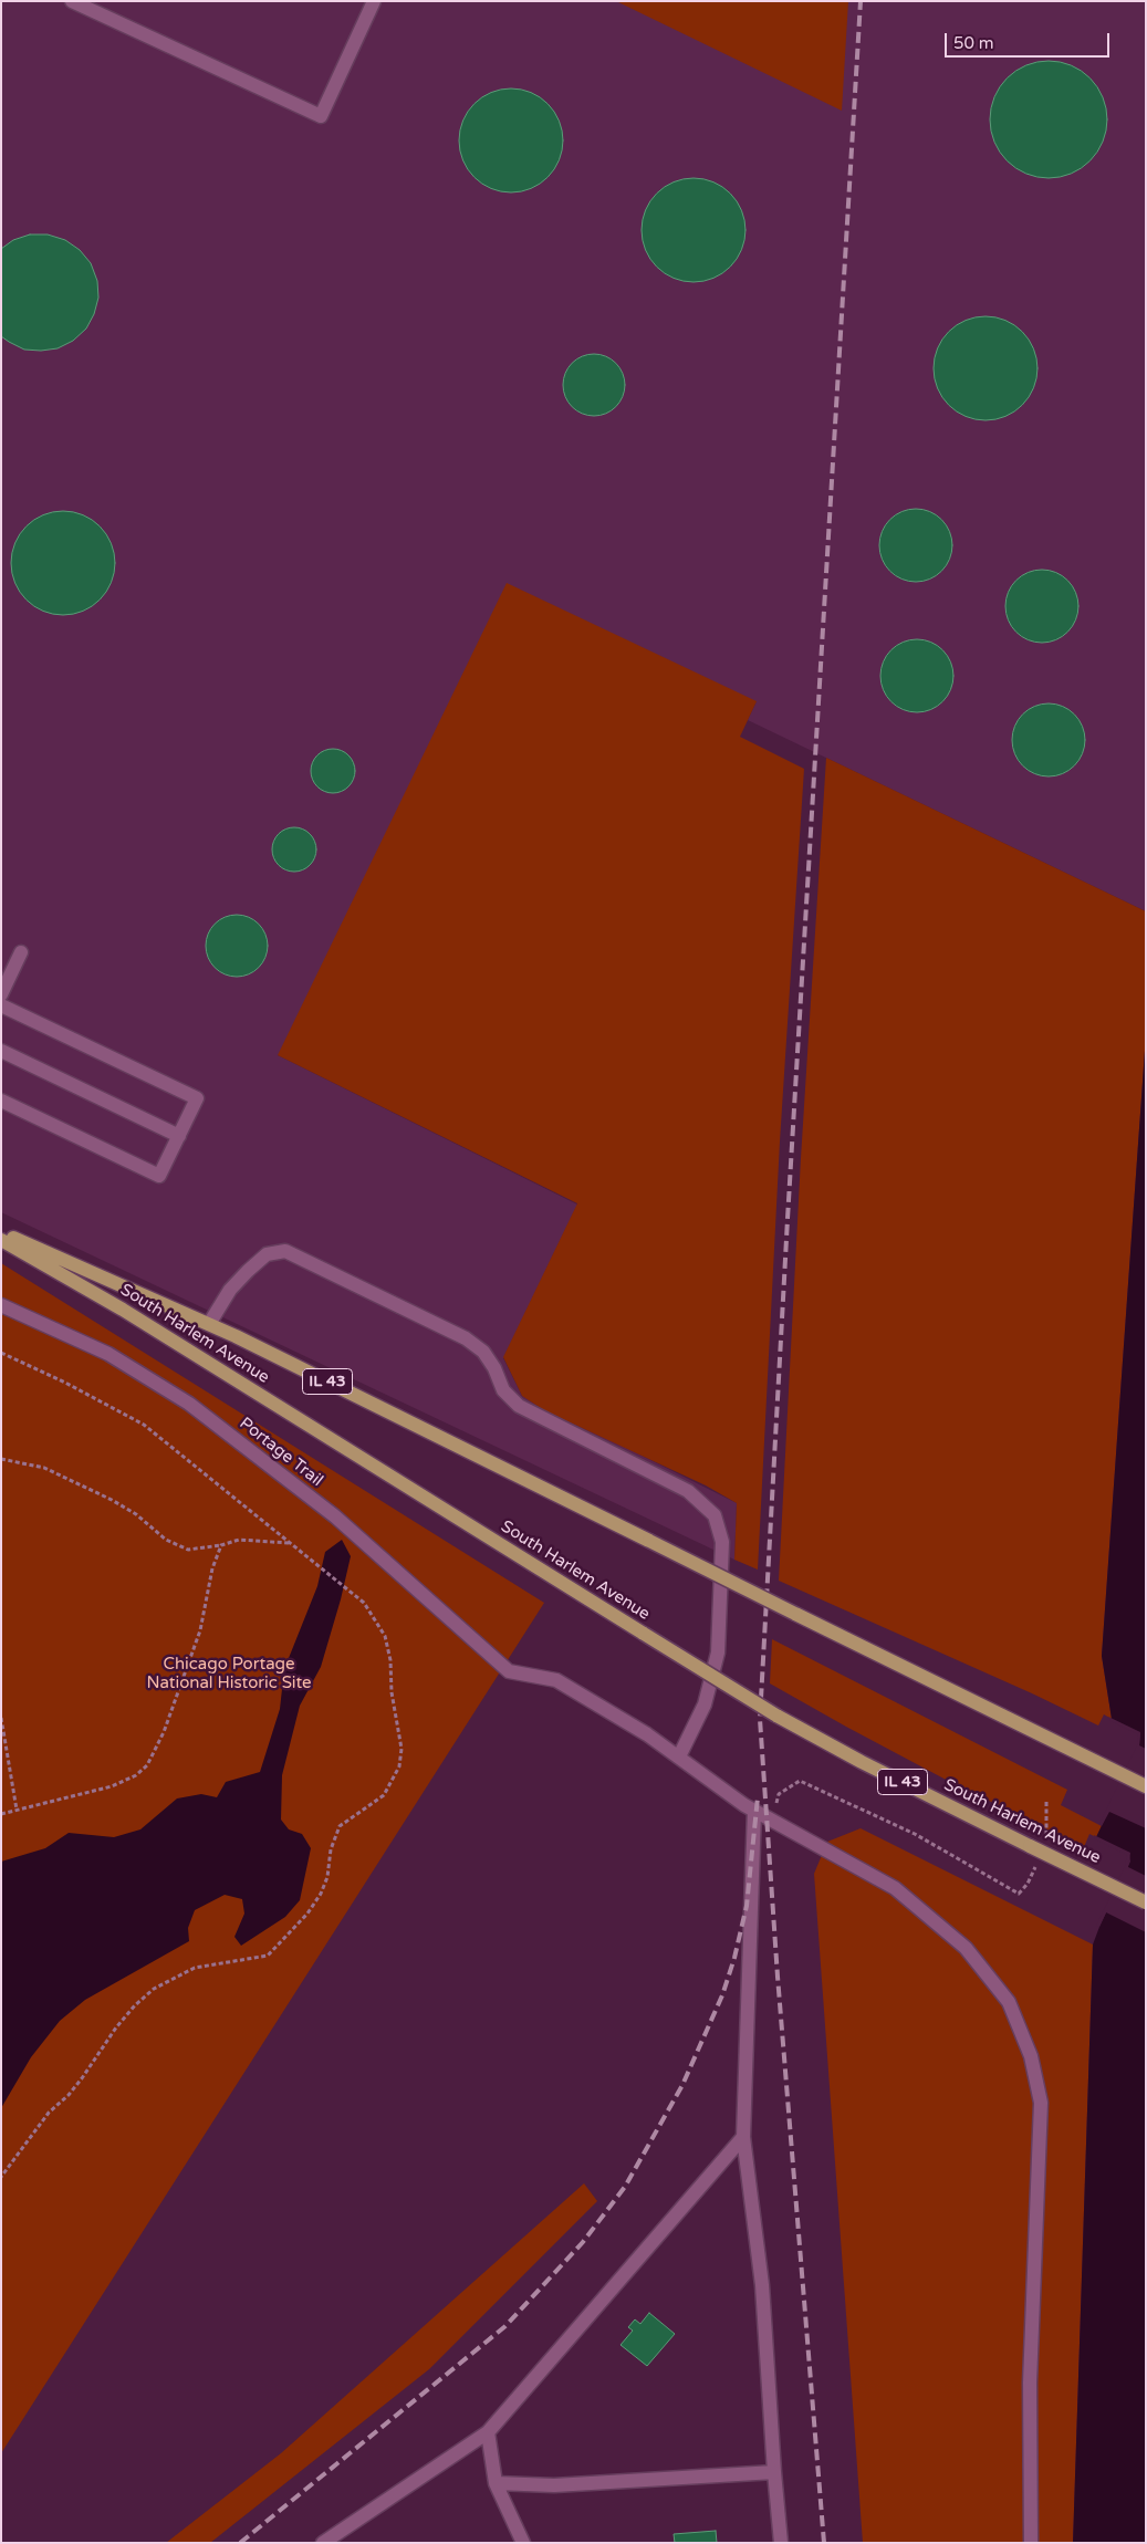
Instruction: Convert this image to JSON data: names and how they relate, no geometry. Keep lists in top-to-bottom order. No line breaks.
{"streets":{"main road":["South Harlem Avenue","IL 43"],"street":["Portage Trail"]},"parks":["Chicago Portage National Historic Site"],"scale_bar":"50 m"}
